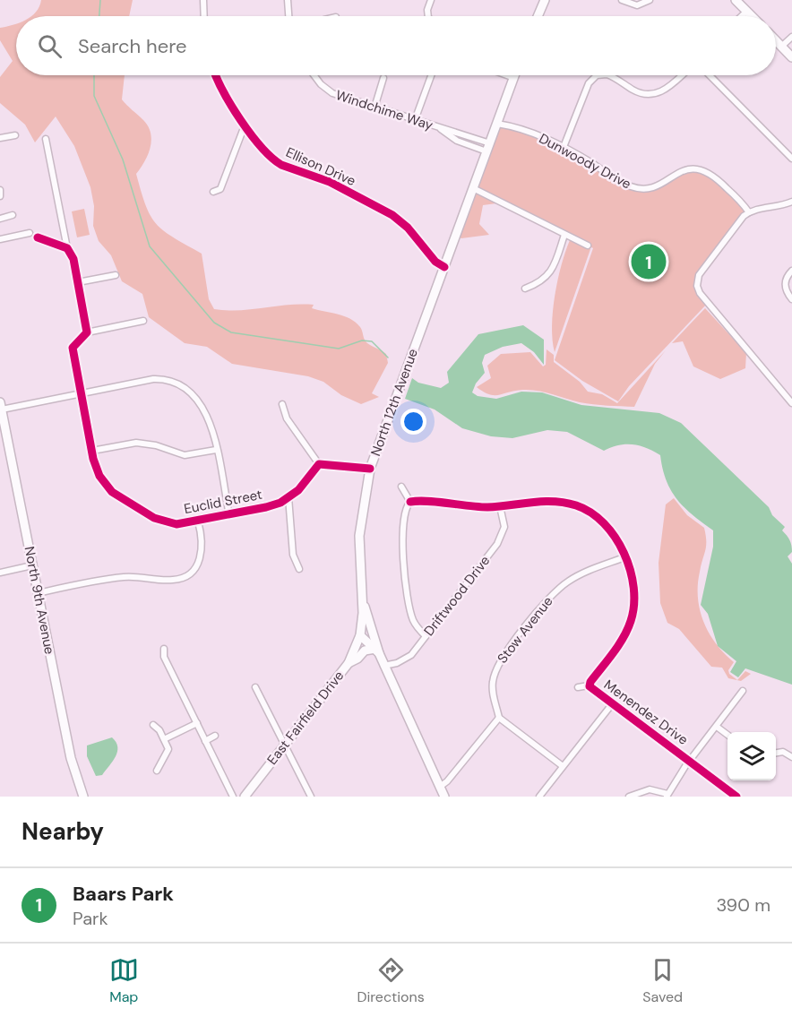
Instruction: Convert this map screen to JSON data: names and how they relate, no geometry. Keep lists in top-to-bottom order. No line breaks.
{"streets":{"main road":["North 12th Avenue","North 9th Avenue","East Fairfield Drive"],"street":["Windchime Way","Dunwoody Drive","Ellison Drive","Euclid Street","Driftwood Drive","Stow Avenue","Menendez Drive"]},"crossings":[["Windchime Way","North 12th Avenue"],["Dunwoody Drive","North 12th Avenue"],["Ellison Drive","North 12th Avenue"],["North 12th Avenue","East Fairfield Drive"],["Driftwood Drive","Menendez Drive"],["Stow Avenue","Menendez Drive"]],"page":{"search":"Search here","pins":"1","heading":"Nearby","list":[{"mark":"1","name":"Baars Park","note":"Park","value":"390 m"}],"nav":["Map","Directions","Saved"]}}
